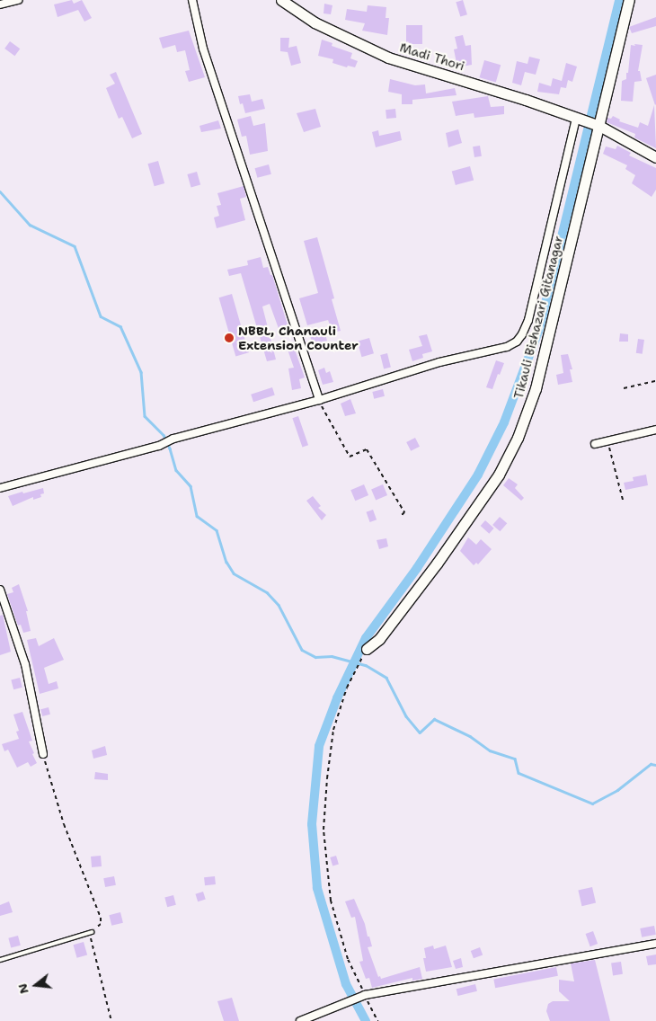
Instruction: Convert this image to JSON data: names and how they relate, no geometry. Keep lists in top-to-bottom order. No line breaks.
{"streets":{"street":["Madi Thori","Tikauli Bishazari Gitanagar"]},"crossings":[["Madi Thori","Tikauli Bishazari Gitanagar"]],"places":["NBBL, Chanauli Extension Counter"],"north":"left"}
